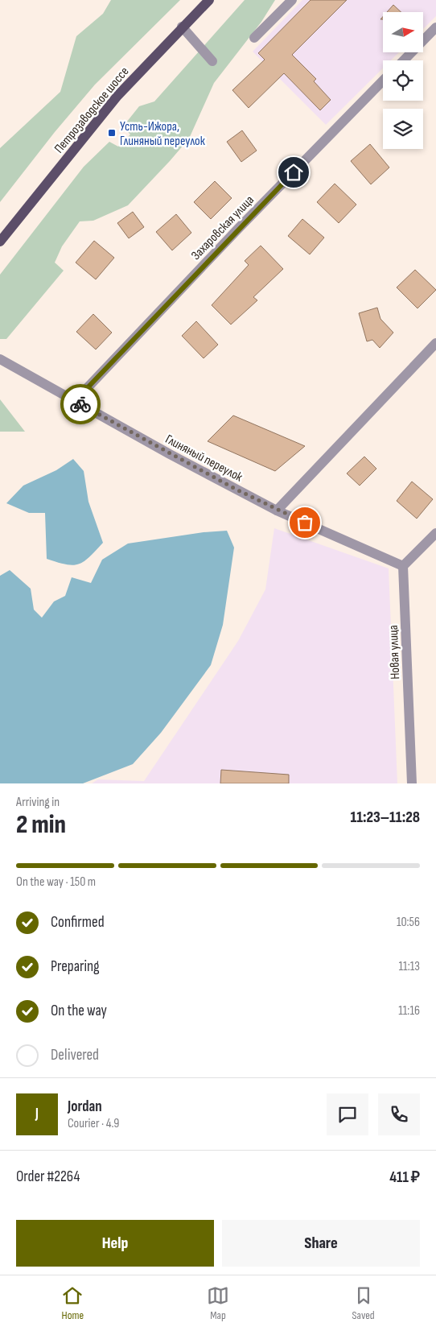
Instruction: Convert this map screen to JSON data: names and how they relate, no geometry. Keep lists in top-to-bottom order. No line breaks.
{"streets":{"main road":["Петрозаводское шоссе"],"street":["Захаровская улица","Глиняный переулок","Новая улица"]},"crossings":[["Захаровская улица","Глиняный переулок"],["Глиняный переулок","Новая улица"]],"places":{"transit":["Усть-Ижора, Глиняный переулок"]},"north":"right","page":{"heading":["2 min","Arriving in","11:23–11:28"],"panel":["Jordan","Courier · 4.9","Order #2264","411 ₽"],"bar":"On the way · 150 m","list":[["Confirmed","10:56"],["Preparing","11:13"],["On the way","11:16"],"Delivered"],"round":"J","buttons":["Help","Share"],"tabs":["Home","Map","Saved"]}}
